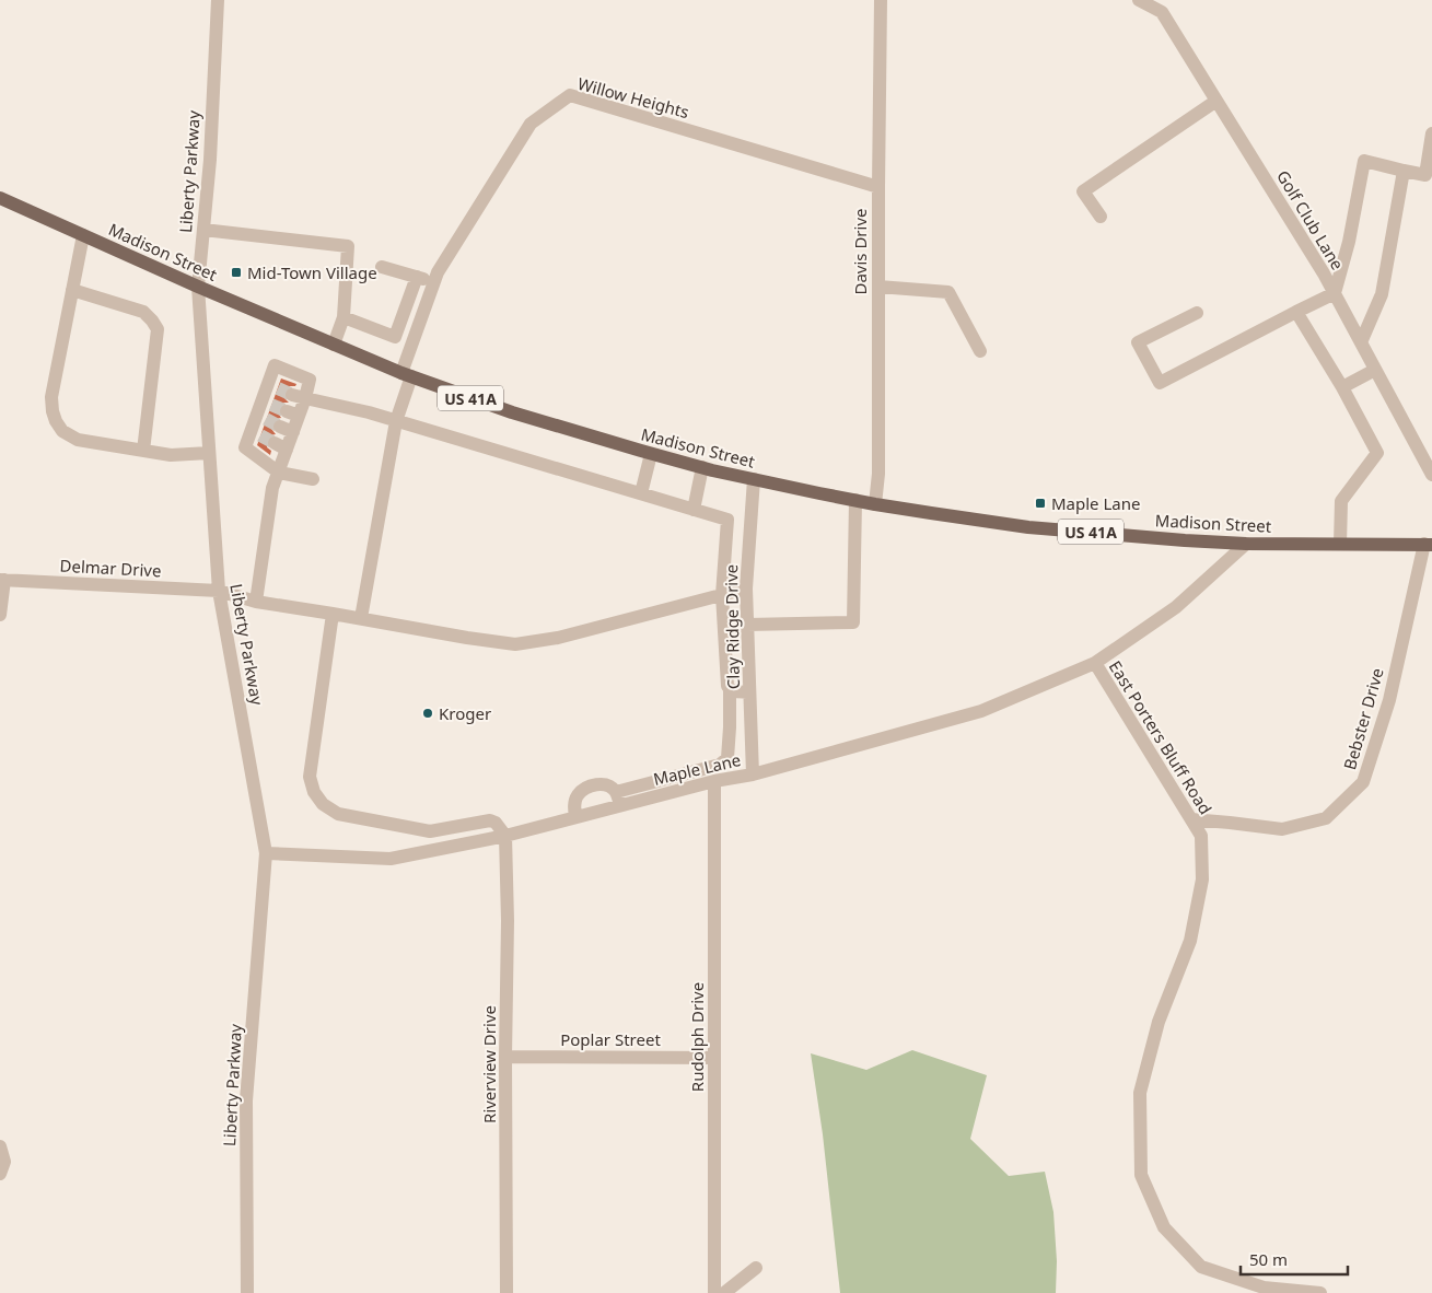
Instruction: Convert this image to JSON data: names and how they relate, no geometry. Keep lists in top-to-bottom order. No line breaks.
{"streets":{"main road":["Madison Street","US 41A"],"street":["Willow Heights","Liberty Parkway","Golf Club Lane","Davis Drive","Delmar Drive","Clay Ridge Drive","Bebster Drive","East Porters Bluff Road","Maple Lane","Rudolph Drive","Poplar Street","Riverview Drive"]},"crossings":[["Willow Heights","Madison Street"],["Willow Heights","Davis Drive"],["Willow Heights","Delmar Drive"],["Liberty Parkway","Madison Street"],["Liberty Parkway","Delmar Drive"],["Liberty Parkway","Maple Lane"],["Madison Street","Davis Drive"],["Madison Street","Clay Ridge Drive"],["Madison Street","Bebster Drive"],["Madison Street","Maple Lane"],["Delmar Drive","Clay Ridge Drive"],["Clay Ridge Drive","Maple Lane"],["Bebster Drive","East Porters Bluff Road"],["East Porters Bluff Road","Maple Lane"],["Maple Lane","Rudolph Drive"],["Maple Lane","Riverview Drive"],["Rudolph Drive","Poplar Street"],["Poplar Street","Riverview Drive"]],"places":{"transit":["Mid-Town Village","Maple Lane"],"other":["Kroger"]},"scale_bar":"50 m"}
